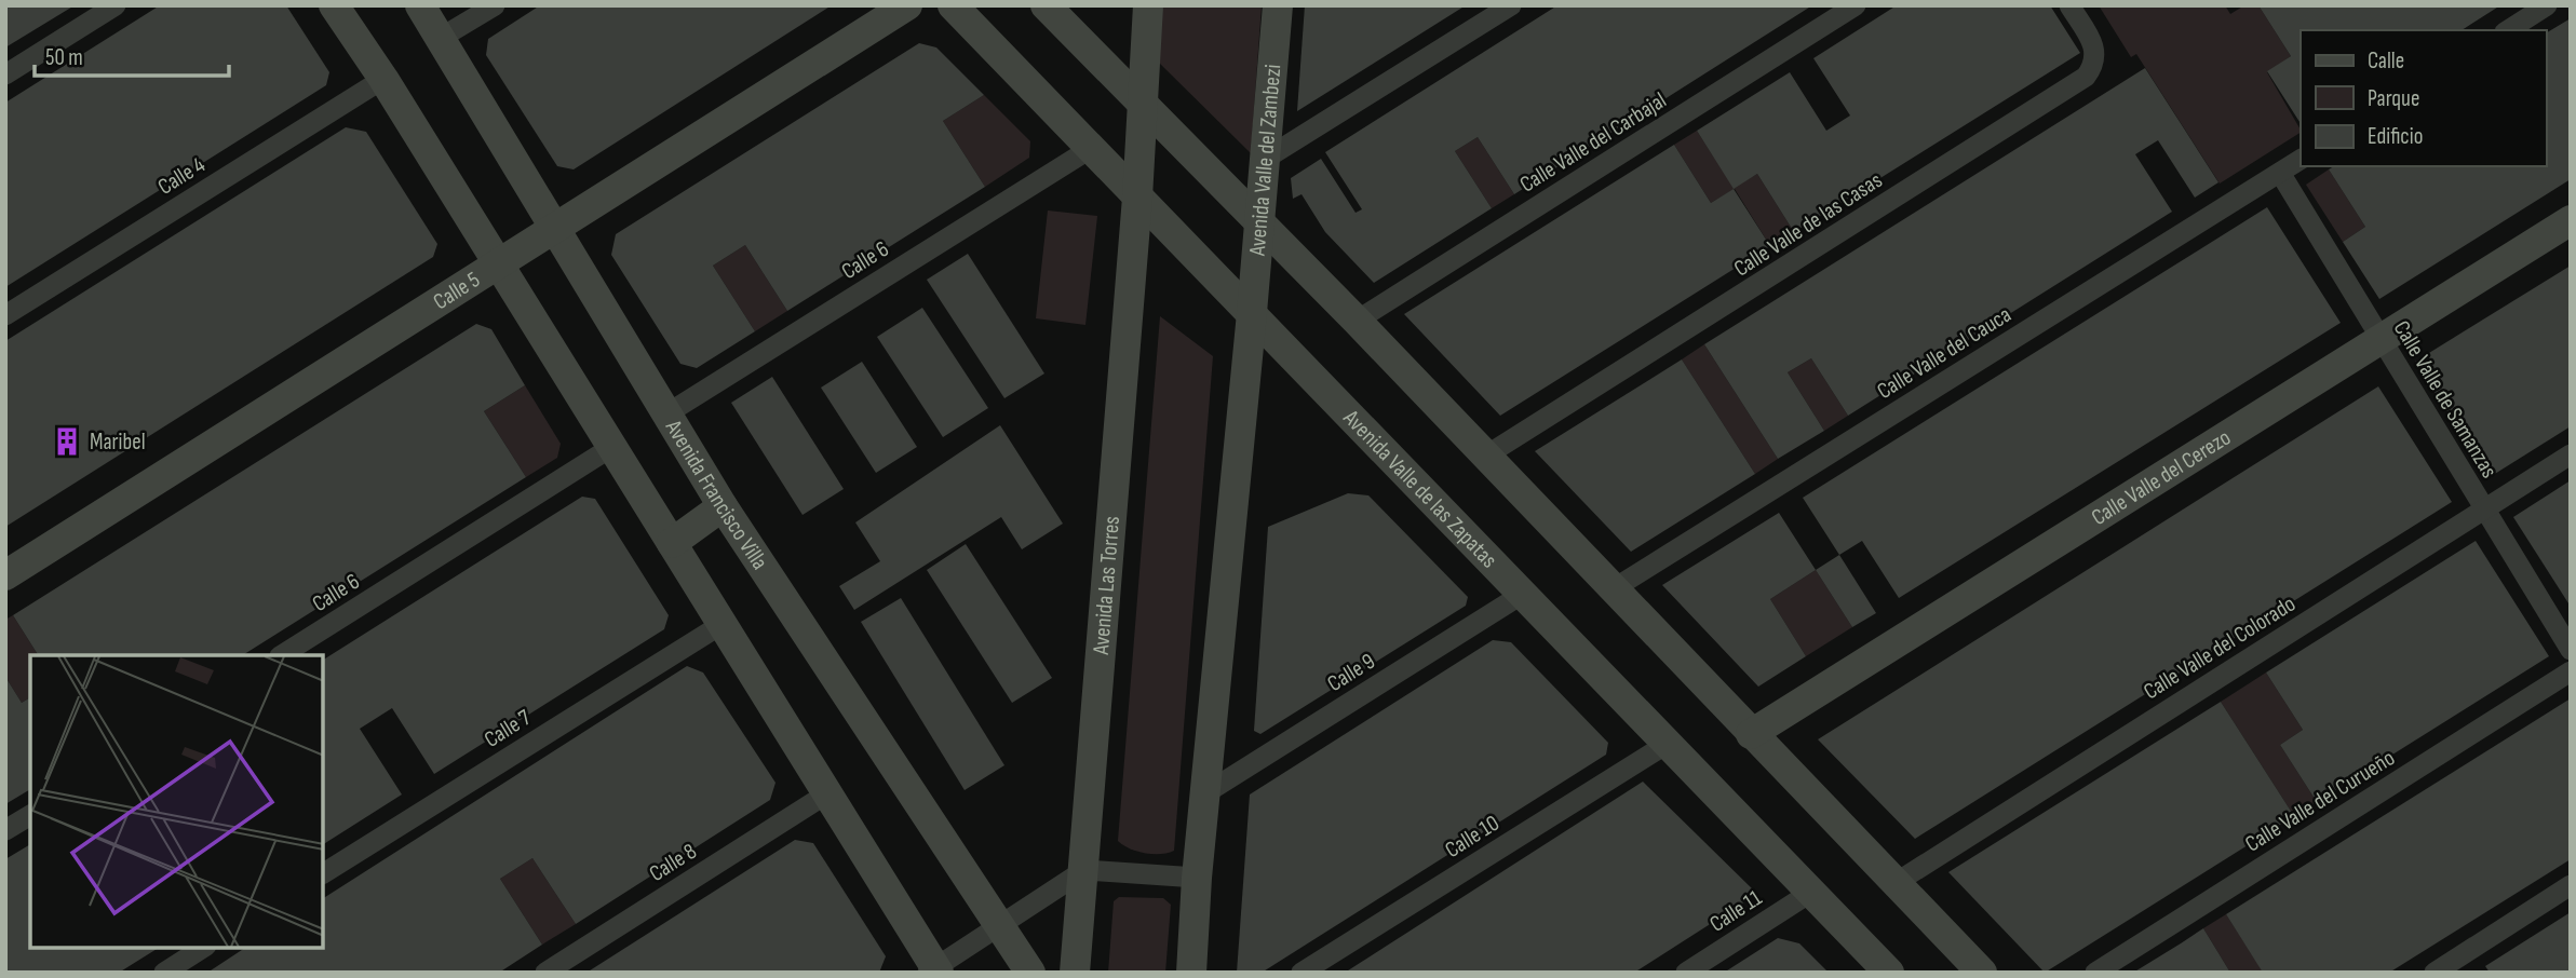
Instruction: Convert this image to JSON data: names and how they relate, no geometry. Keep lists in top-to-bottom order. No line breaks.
{"streets":{"main road":["Avenida Valle del Zambezi","Calle 5","Calle Valle del Cerezo","Avenida Valle de las Zapatas","Avenida Francisco Villa","Avenida Las Torres"],"street":["Calle Valle del Carbajal","Calle 4","Calle Valle de las Casas","Calle 6","Calle Valle del Cauca","Calle Valle de Samanzas","Calle Valle del Colorado","Calle 9","Calle 7","Calle Valle del Curueño","Calle 10","Calle 8","Calle 11"]},"crossings":[["Avenida Valle del Zambezi","Avenida Valle de las Zapatas"],["Calle 6","Avenida Valle de las Zapatas"],["Calle 6","Avenida Francisco Villa"],["Calle 5","Avenida Francisco Villa"],["Calle Valle del Cauca","Calle Valle de Samanzas"],["Calle Valle de Samanzas","Calle Valle del Cerezo"],["Calle Valle de Samanzas","Calle Valle del Colorado"],["Avenida Valle de las Zapatas","Avenida Las Torres"],["Avenida Valle de las Zapatas","Calle 9"],["Avenida Valle de las Zapatas","Calle 10"],["Avenida Valle de las Zapatas","Calle 11"]],"places":{"building":["Maribel"]},"legend":["Calle","Parque","Edificio"],"scale_bar":"50 m"}
